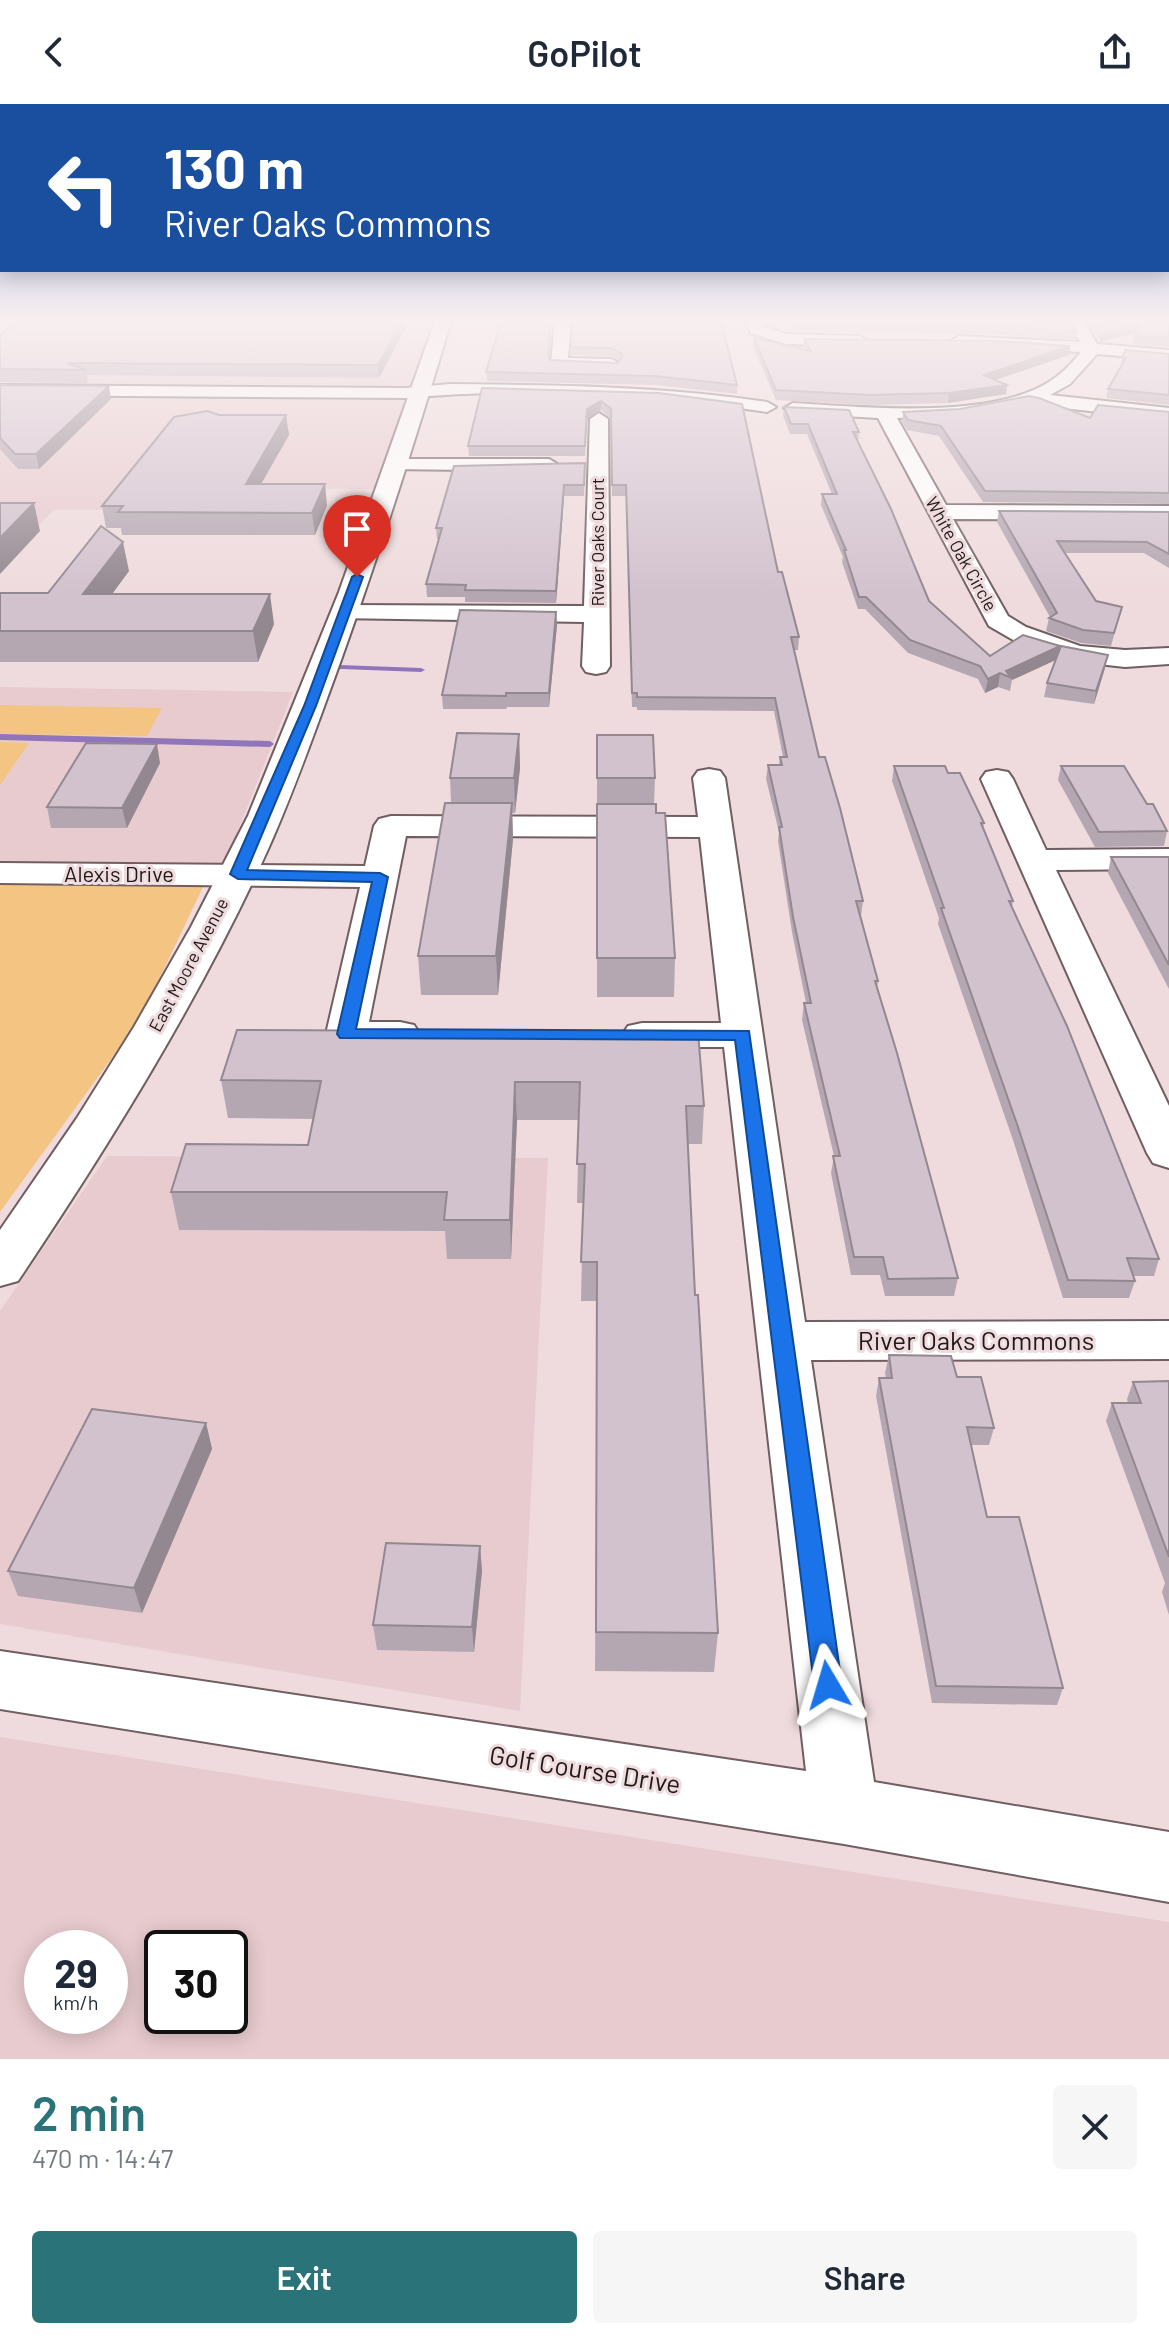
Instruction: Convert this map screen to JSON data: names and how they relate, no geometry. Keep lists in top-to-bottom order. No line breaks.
{"streets":{"street":["River Oaks Court","White Oak Circle","Alexis Drive","East Moore Avenue","River Oaks Commons","Golf Course Drive"]},"crossings":[["Alexis Drive","East Moore Avenue"]],"page":{"header":"GoPilot","turn":["130 m","River Oaks Commons"],"speed":"29 km/h","limit":"30","heading":["2 min","470 m · 14:47"],"buttons":["Exit","Share"]}}
